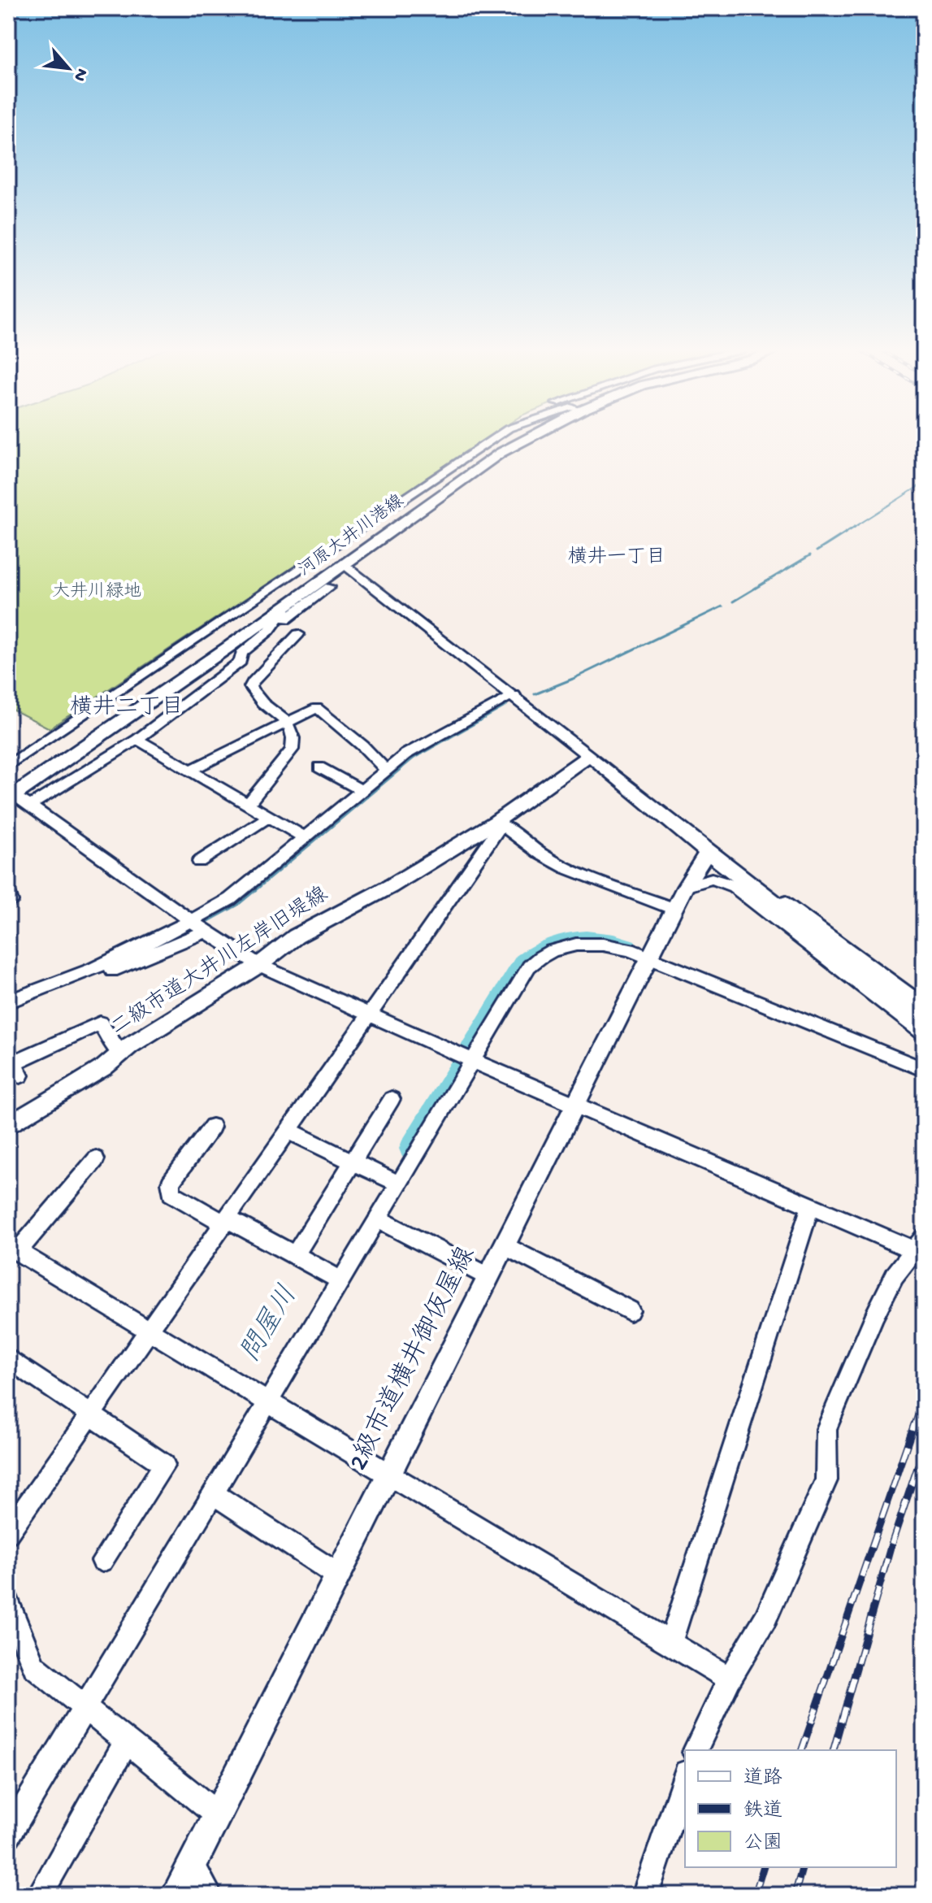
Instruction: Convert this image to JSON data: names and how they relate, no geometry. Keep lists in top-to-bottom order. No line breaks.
{"streets":{"main road":["河原大井川港線"],"street":["二級市道大井川左岸旧堤線","2級市道横井御仮屋線"]},"districts":["横井一丁目","横井二丁目"],"water":["問屋川"],"parks":["大井川緑地"],"legend":["道路","鉄道","公園"],"north":"bottom right"}
